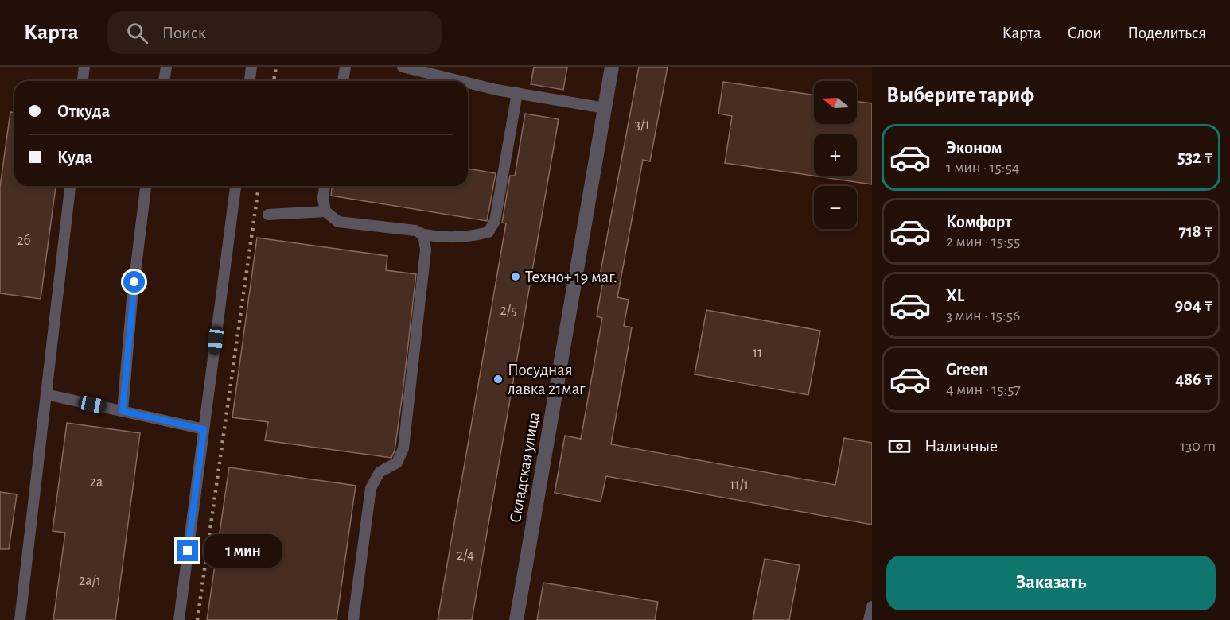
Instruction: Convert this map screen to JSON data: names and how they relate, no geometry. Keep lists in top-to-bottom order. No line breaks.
{"streets":{"street":["Складская улица"]},"places":["Техно+ 19 маг.","Посудная лавка 21маг"],"house_numbers":["3/1","2б","2/5","11","2а","11/1","2/4","2а/1"],"north":"left","page":{"header":"Карта","search":"Поиск","nav":["Карта","Слои","Поделиться"],"heading":"Выберите тариф","map_buttons":["+","−"],"banner":["Откуда","Куда"],"list":[{"name":"Эконом","note":"1 мин · 15:54","value":"532 ₸"},{"name":"Комфорт","note":"2 мин · 15:55","value":"718 ₸"},{"name":"XL","note":"3 мин · 15:56","value":"904 ₸"},{"name":"Green","note":"4 мин · 15:57","value":"486 ₸"}],"pay":["Наличные","130 m"],"bubble":"1 мин","buttons":"Заказать"}}
